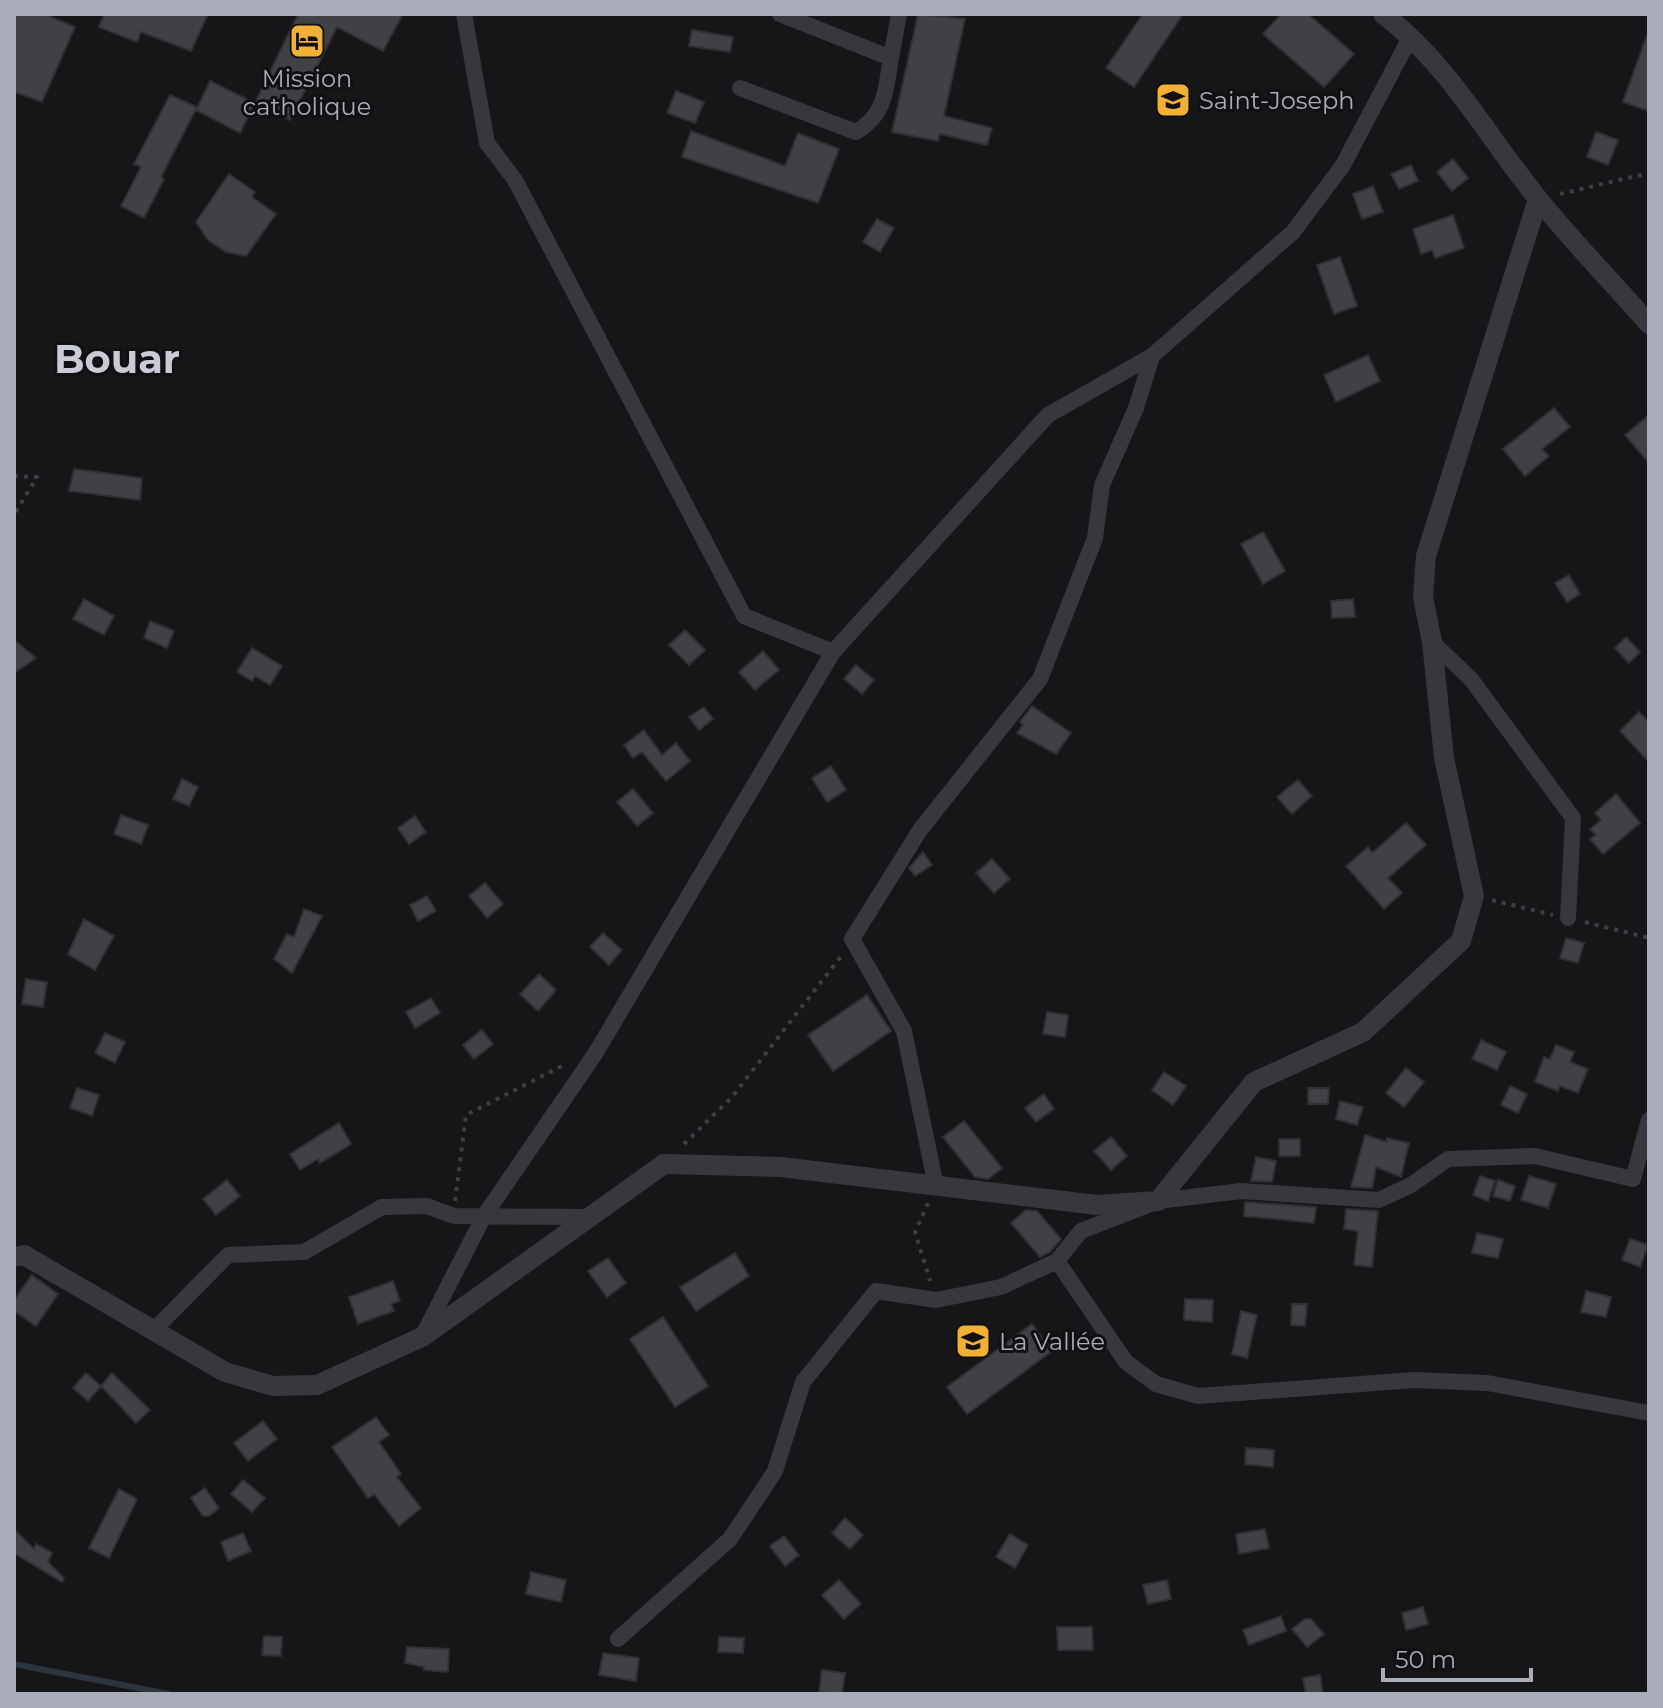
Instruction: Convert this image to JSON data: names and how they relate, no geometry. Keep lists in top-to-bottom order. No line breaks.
{"districts":["Bouar"],"places":{"hotel":["Mission catholique"],"school or university":["Saint-Joseph","La Vallée"]},"scale_bar":"50 m"}
